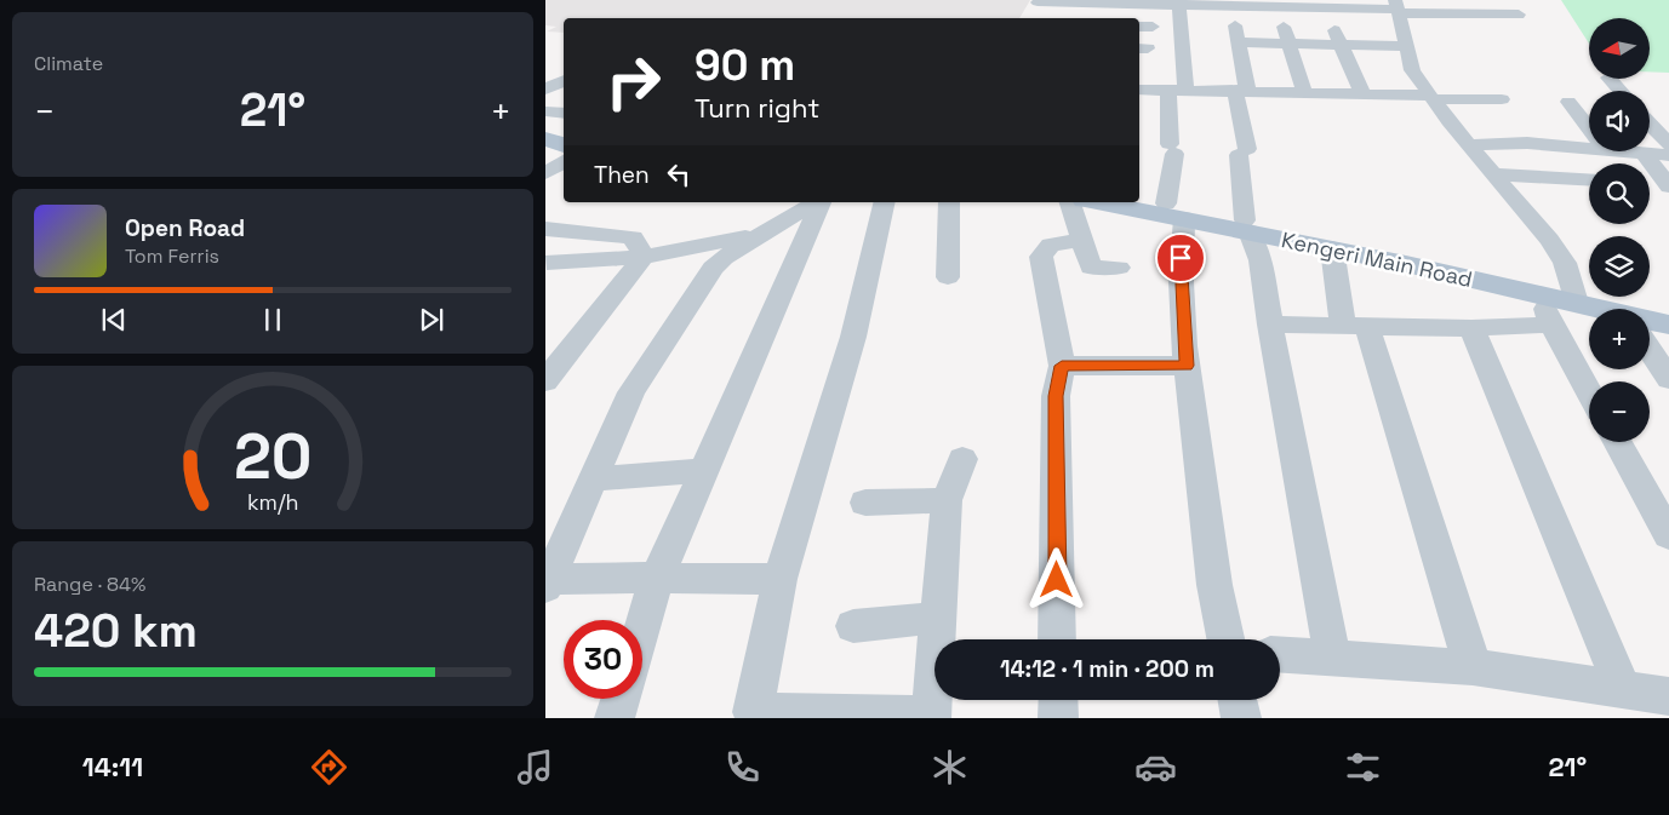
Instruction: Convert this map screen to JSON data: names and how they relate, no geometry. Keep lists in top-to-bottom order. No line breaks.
{"streets":{"main road":["Kengeri Main Road"]},"north":"left","page":{"tile":["Climate",["Range · 84%","420 km"]],"map_buttons":["+","−"],"turn":["90 m","Turn right"],"heat":["−","21°","+"],"then":"Then","song":["Open Road","Tom Ferris"],"limit":"30","trip":"14:12 · 1 min · 200 m","tabs":["14:11","21°"],"gauge":["20","km/h"]}}
